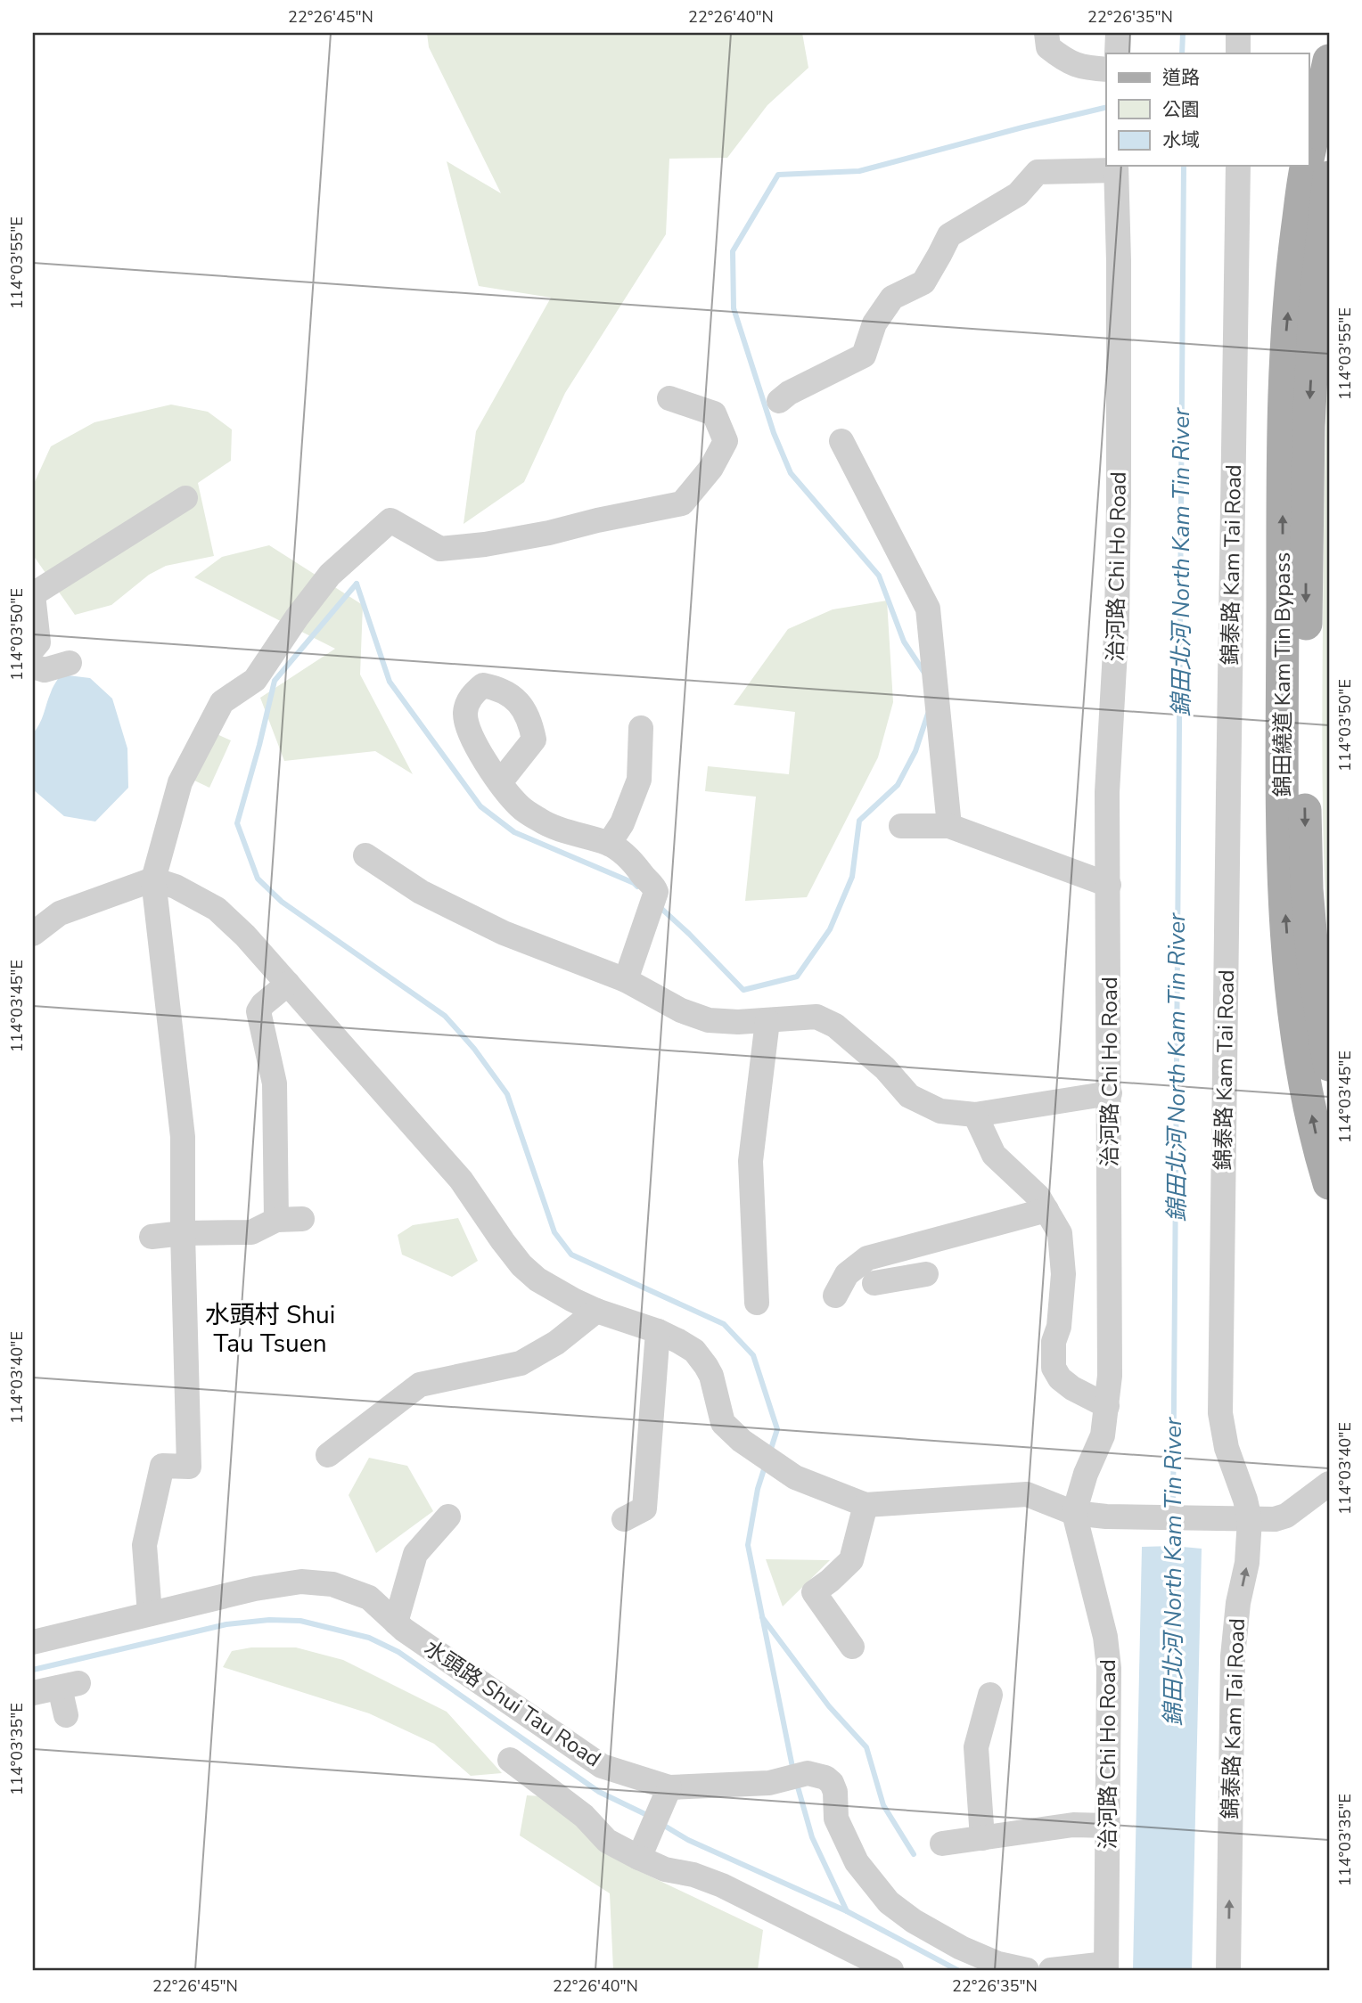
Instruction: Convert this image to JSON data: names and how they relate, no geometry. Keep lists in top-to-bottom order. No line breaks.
{"streets":{"main road":["錦田繞道 Kam Tin Bypass"],"street":["錦泰路 Kam Tai Road","治河路 Chi Ho Road","水頭路 Shui Tau Road"]},"districts":["水頭村 Shui Tau Tsuen"],"water":["錦田北河 North Kam Tin River"],"legend":["道路","公園","水域"],"coordinates":["22°26'45\"N","22°26'40\"N","22°26'35\"N","114°03'55\"E","114°03'50\"E","114°03'45\"E","114°03'40\"E","114°03'35\"E"]}
